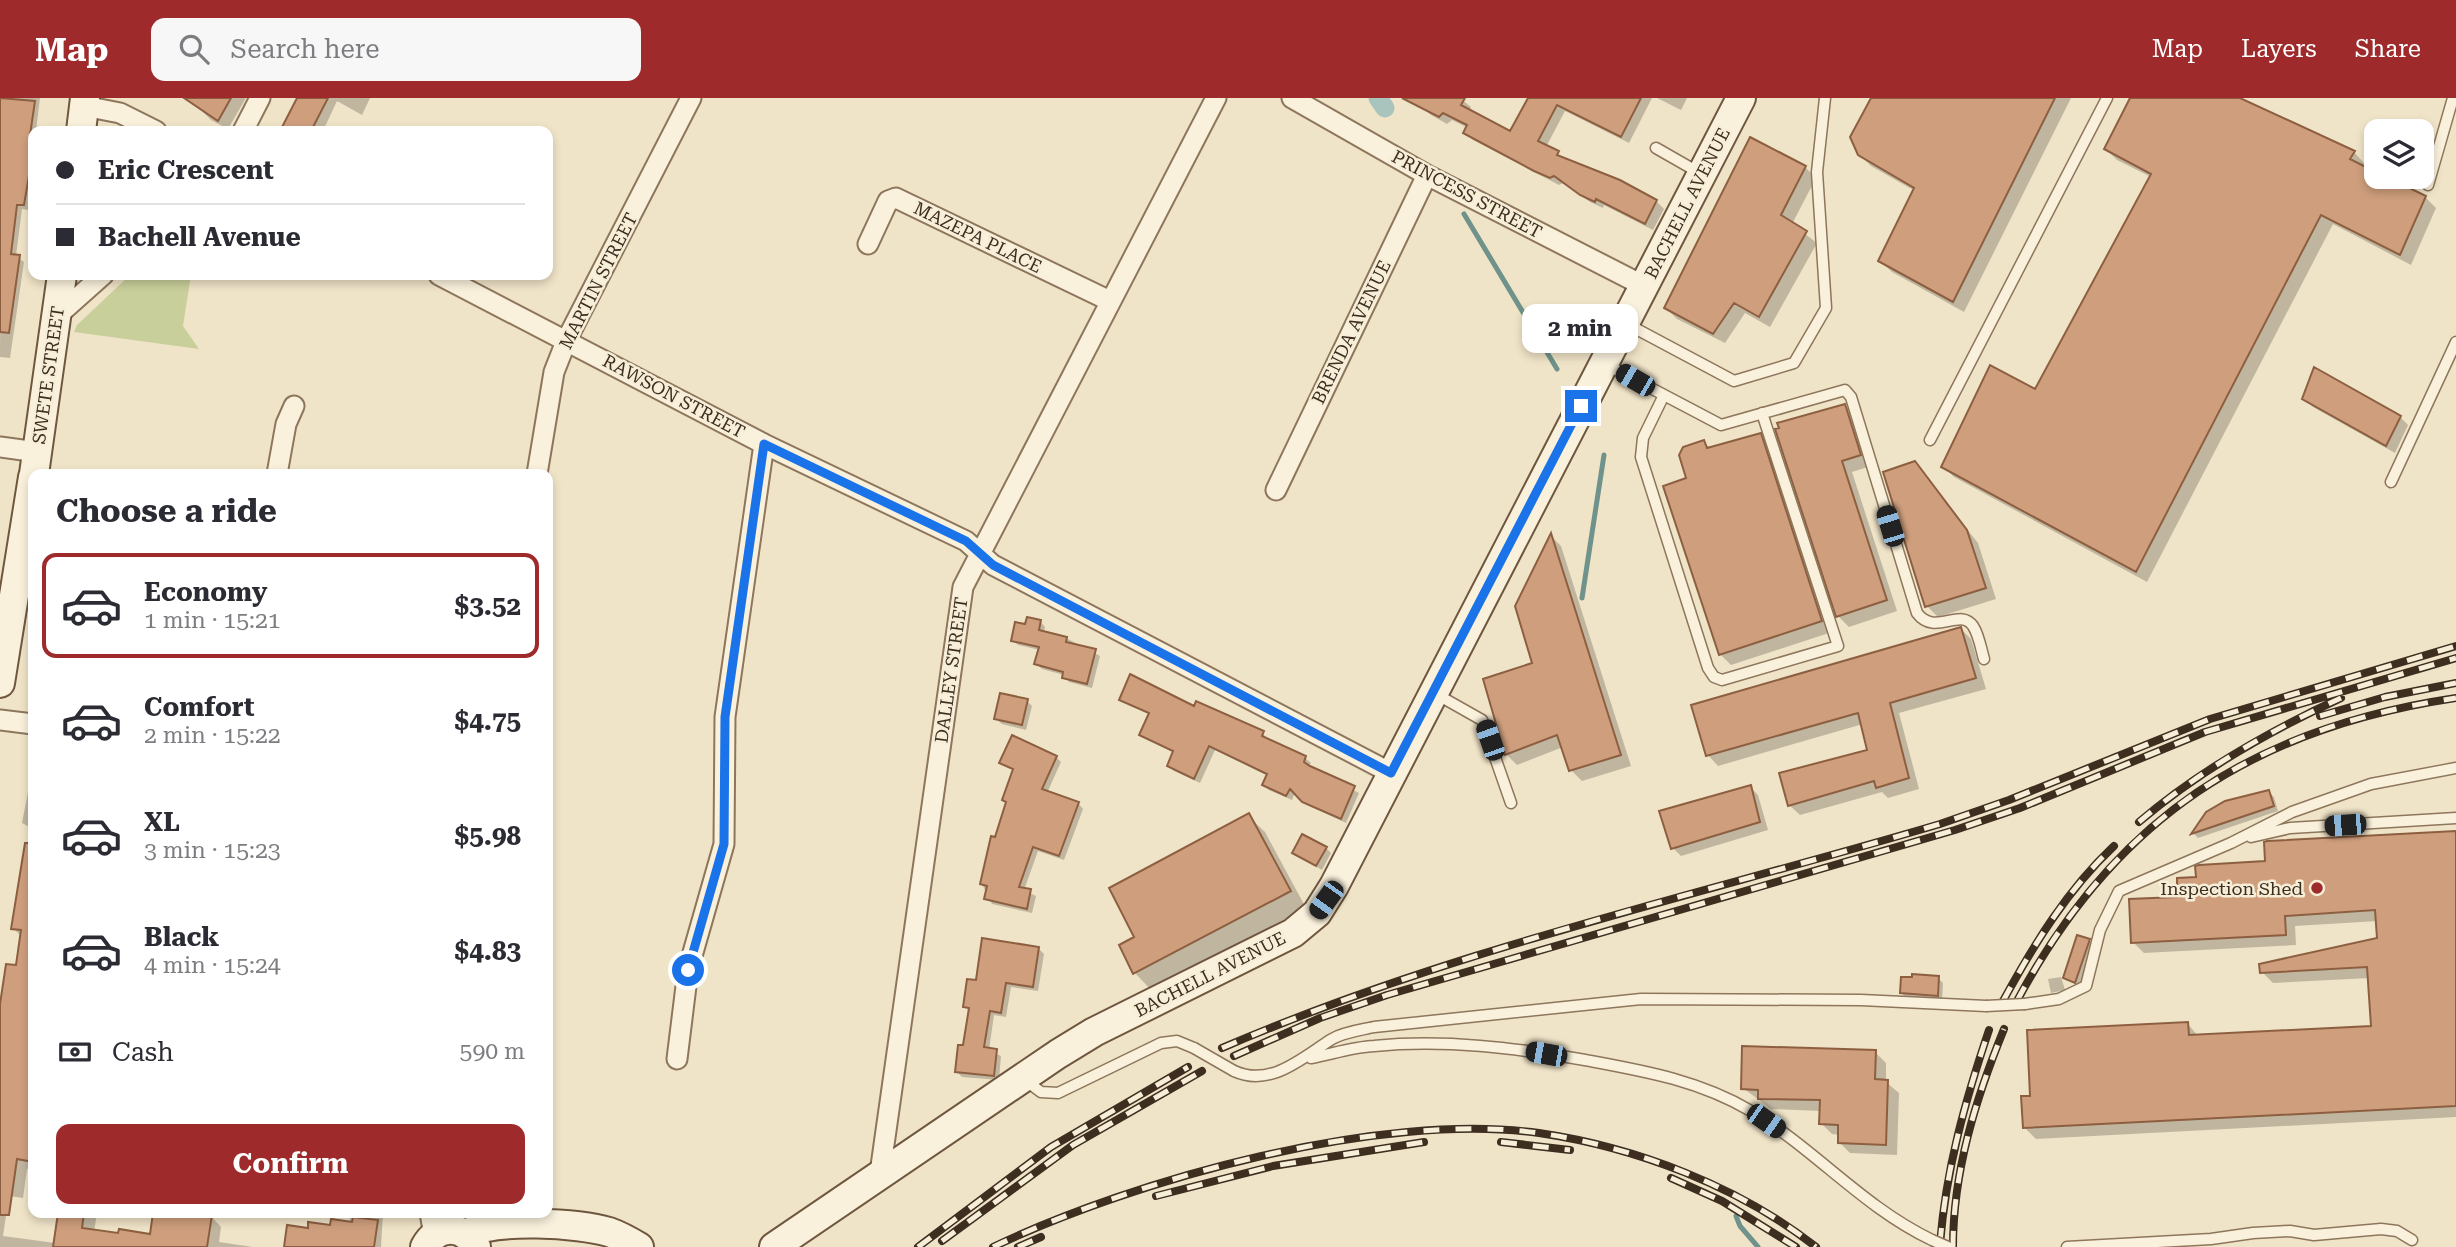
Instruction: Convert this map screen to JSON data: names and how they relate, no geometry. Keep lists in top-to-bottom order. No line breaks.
{"streets":{"main road":["BACHELL AVENUE","SWETE STREET"],"street":["PRINCESS STREET","MAZEPA PLACE","MARTIN STREET","BRENDA AVENUE","RAWSON STREET","DALLEY STREET"]},"crossings":[["PRINCESS STREET","BACHELL AVENUE"],["PRINCESS STREET","BRENDA AVENUE"],["BACHELL AVENUE","RAWSON STREET"],["BACHELL AVENUE","DALLEY STREET"],["MAZEPA PLACE","DALLEY STREET"],["MARTIN STREET","RAWSON STREET"],["RAWSON STREET","DALLEY STREET"]],"places":["Inspection Shed"],"page":{"header":"Map","search":"Search here","nav":["Map","Layers","Share"],"banner":["Eric Crescent","Bachell Avenue"],"bubble":"2 min","heading":"Choose a ride","list":[{"name":"Economy","note":"1 min · 15:21","value":"$3.52"},{"name":"Comfort","note":"2 min · 15:22","value":"$4.75"},{"name":"XL","note":"3 min · 15:23","value":"$5.98"},{"name":"Black","note":"4 min · 15:24","value":"$4.83"}],"pay":["Cash","590 m"],"buttons":"Confirm"}}
